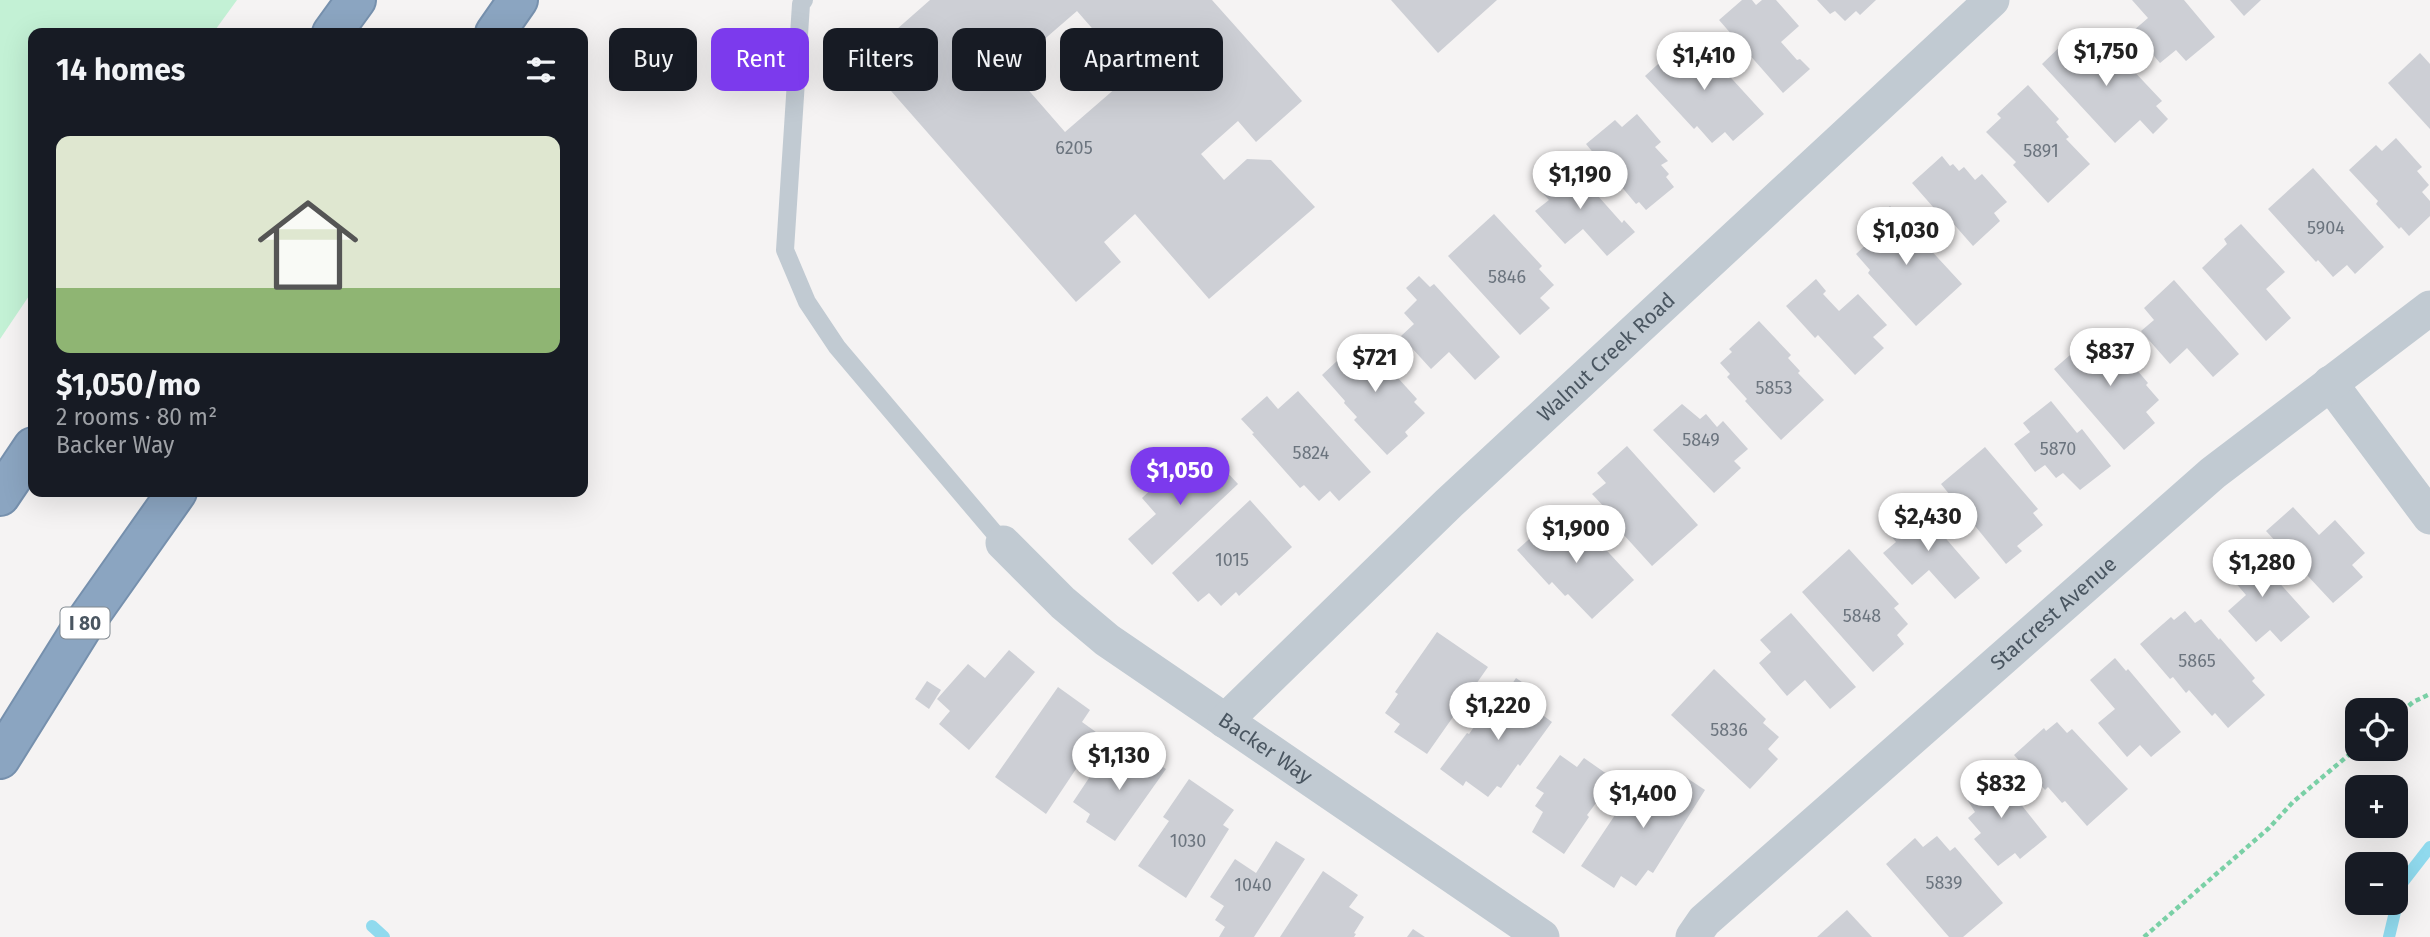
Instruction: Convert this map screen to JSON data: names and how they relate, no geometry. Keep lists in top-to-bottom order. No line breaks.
{"streets":{"highway":["I 80"],"street":["Walnut Creek Road","Starcrest Avenue","Backer Way"]},"crossings":[["Walnut Creek Road","Backer Way"]],"house_numbers":["6205","5891","5904","5846","5853","5849","5870","5824","1015","5848","5865","5836","1030","5839","1040"],"page":{"price":["$1,750","$1,410","$1,190","$1,030","$837","$721","$1,050","$2,430","$1,900","$1,280","$1,220","$1,130","$832","$1,400"],"chip":["Buy","Rent","Filters","New","Apartment"],"heading":"14 homes","list":[{"name":"$1,050/mo","note":"2 rooms · 80 m² · Backer Way"}],"map_buttons":["+","−"]}}
